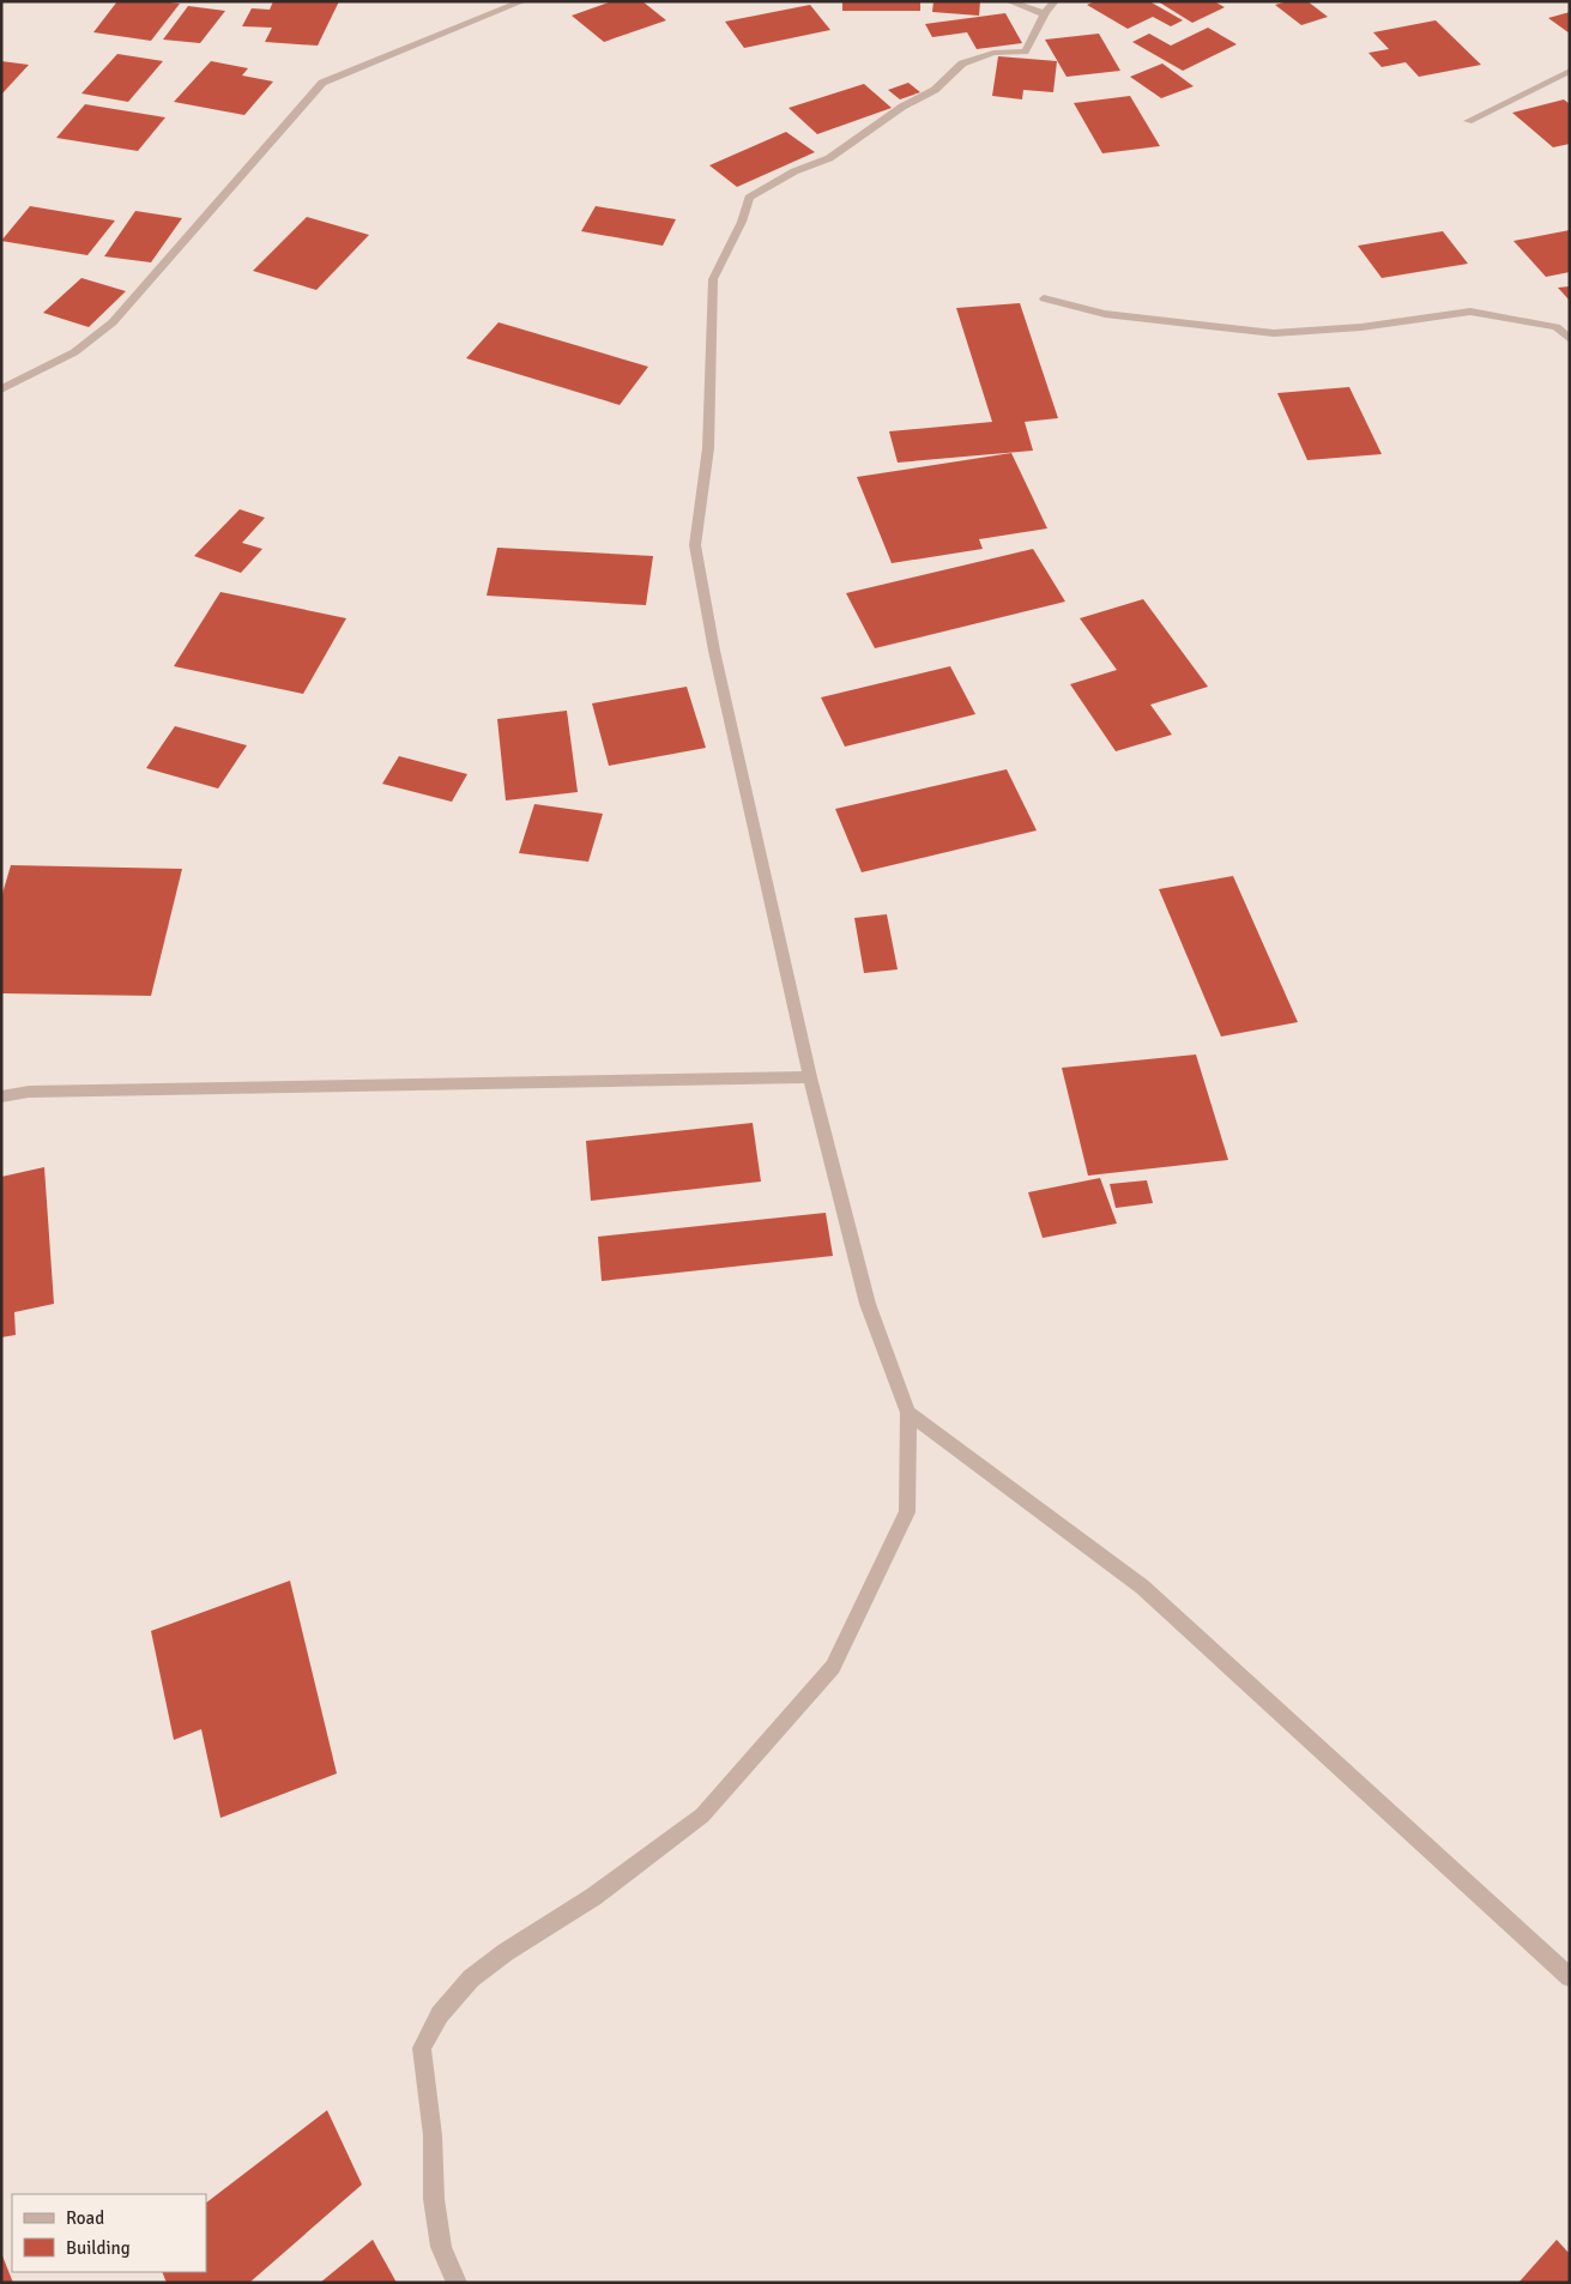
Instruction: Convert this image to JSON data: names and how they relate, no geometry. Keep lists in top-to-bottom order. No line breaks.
{"legend":["Road","Building"]}
